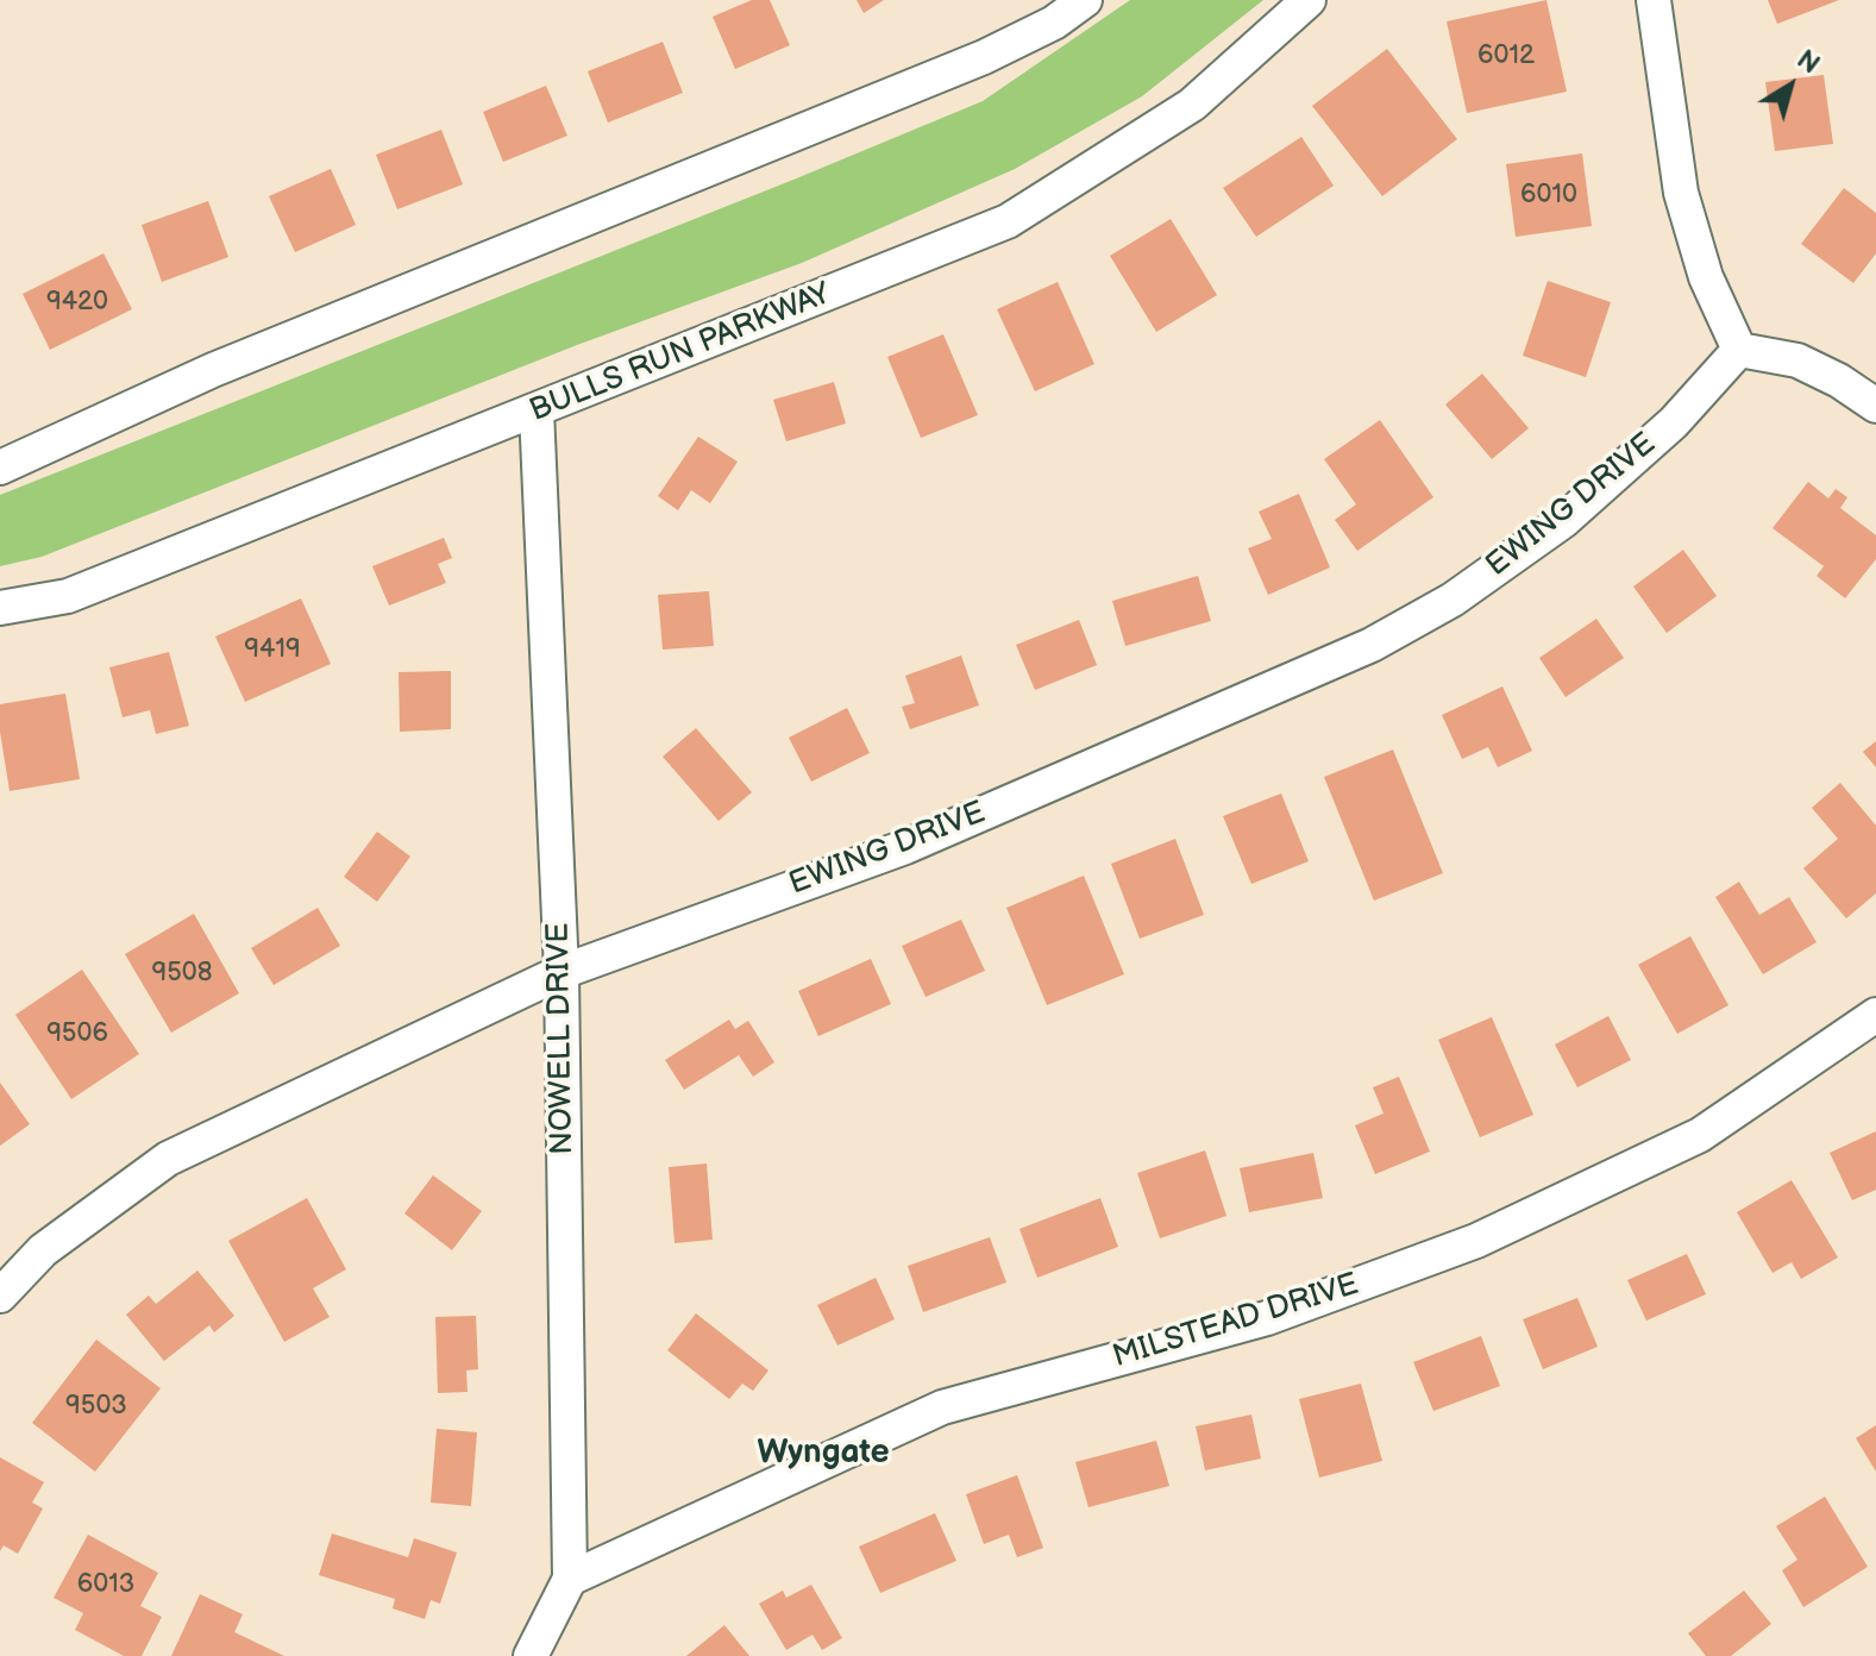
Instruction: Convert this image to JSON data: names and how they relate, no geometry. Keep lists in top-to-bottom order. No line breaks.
{"streets":{"street":["BULLS RUN PARKWAY","EWING DRIVE","NOWELL DRIVE","MILSTEAD DRIVE"]},"crossings":[["BULLS RUN PARKWAY","NOWELL DRIVE"],["EWING DRIVE","NOWELL DRIVE"],["NOWELL DRIVE","MILSTEAD DRIVE"]],"districts":["Wyngate"],"house_numbers":["6012","6010","9420","9419","9508","9506","9503","6013"],"north":"top right"}
